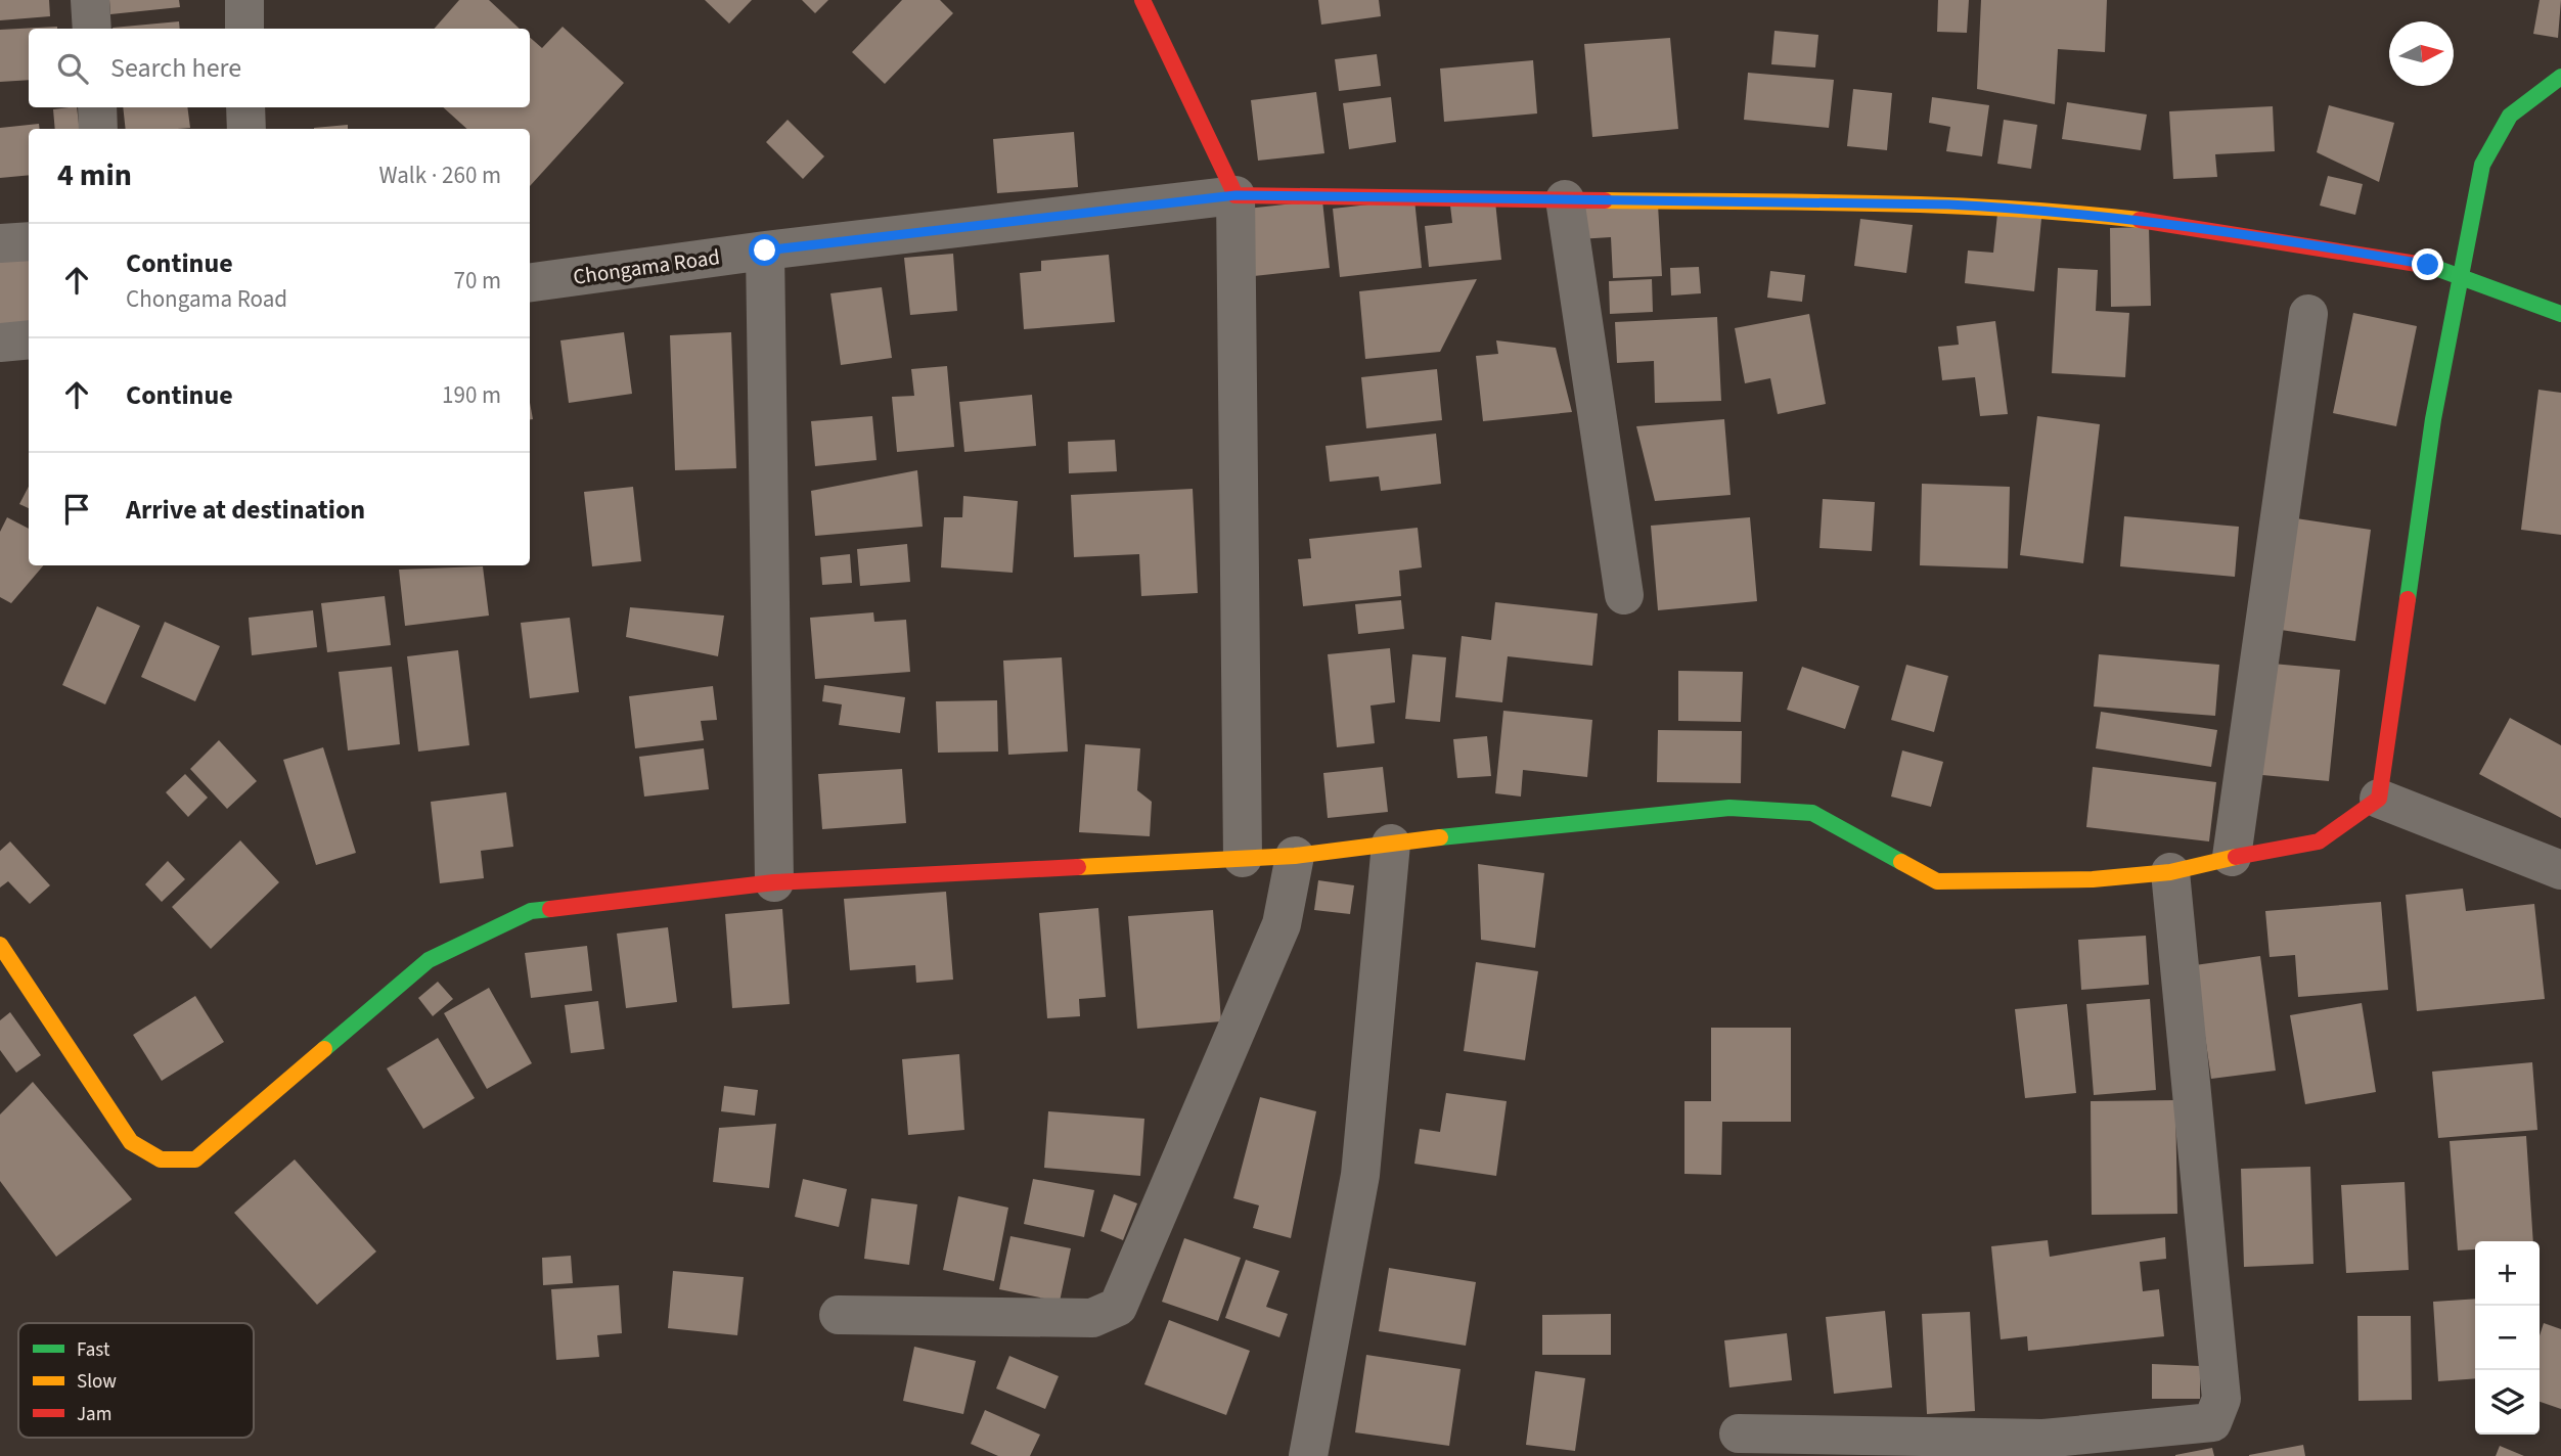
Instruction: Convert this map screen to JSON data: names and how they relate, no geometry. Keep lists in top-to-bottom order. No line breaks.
{"streets":{"street":["Chongama Road"]},"legend":["Fast","Slow","Jam"],"north":"right","page":{"search":"Search here","heading":["4 min","Walk · 260 m"],"list":[["Continue","Chongama Road","70 m"],["Continue","190 m"],"Arrive at destination"],"map_buttons":["+","−"]}}
